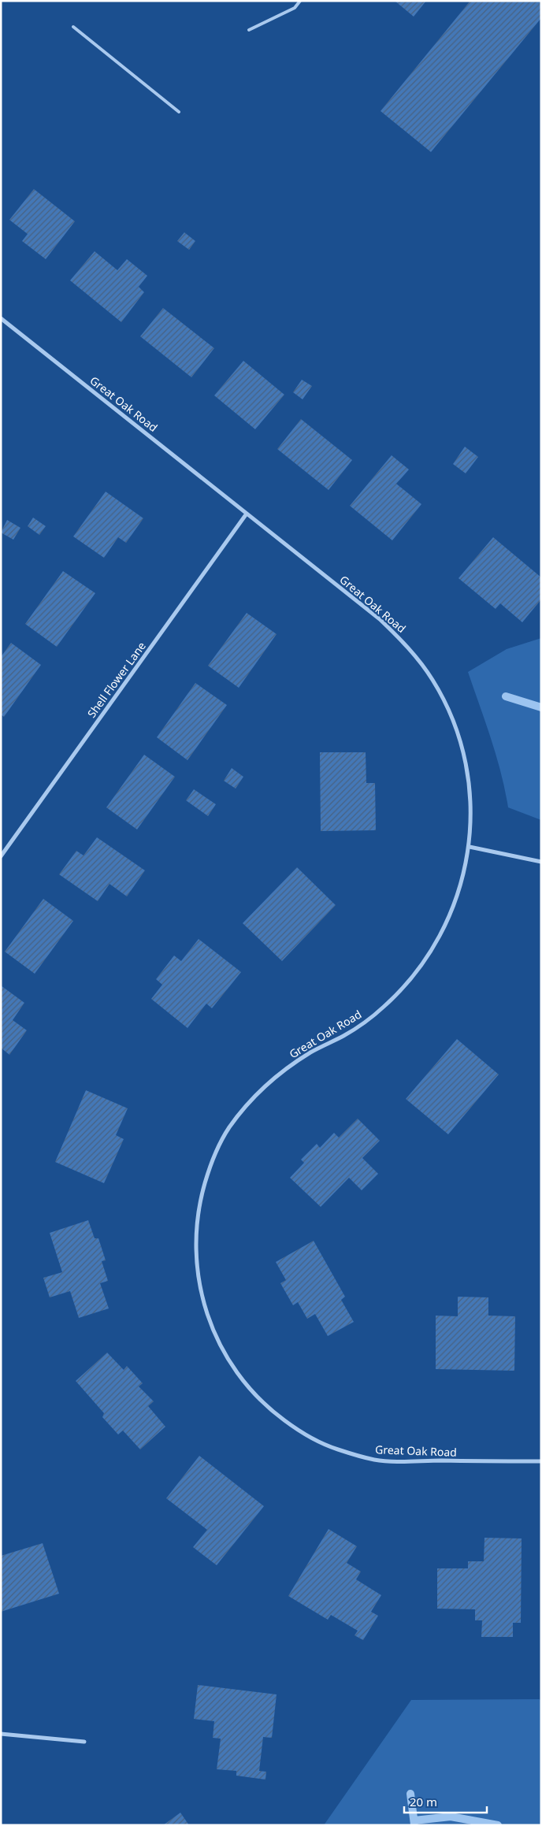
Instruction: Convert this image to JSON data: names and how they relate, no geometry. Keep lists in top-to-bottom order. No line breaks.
{"streets":{"street":["Great Oak Road","Shell Flower Lane"]},"crossings":[["Great Oak Road","Shell Flower Lane"]],"scale_bar":"20 m"}
